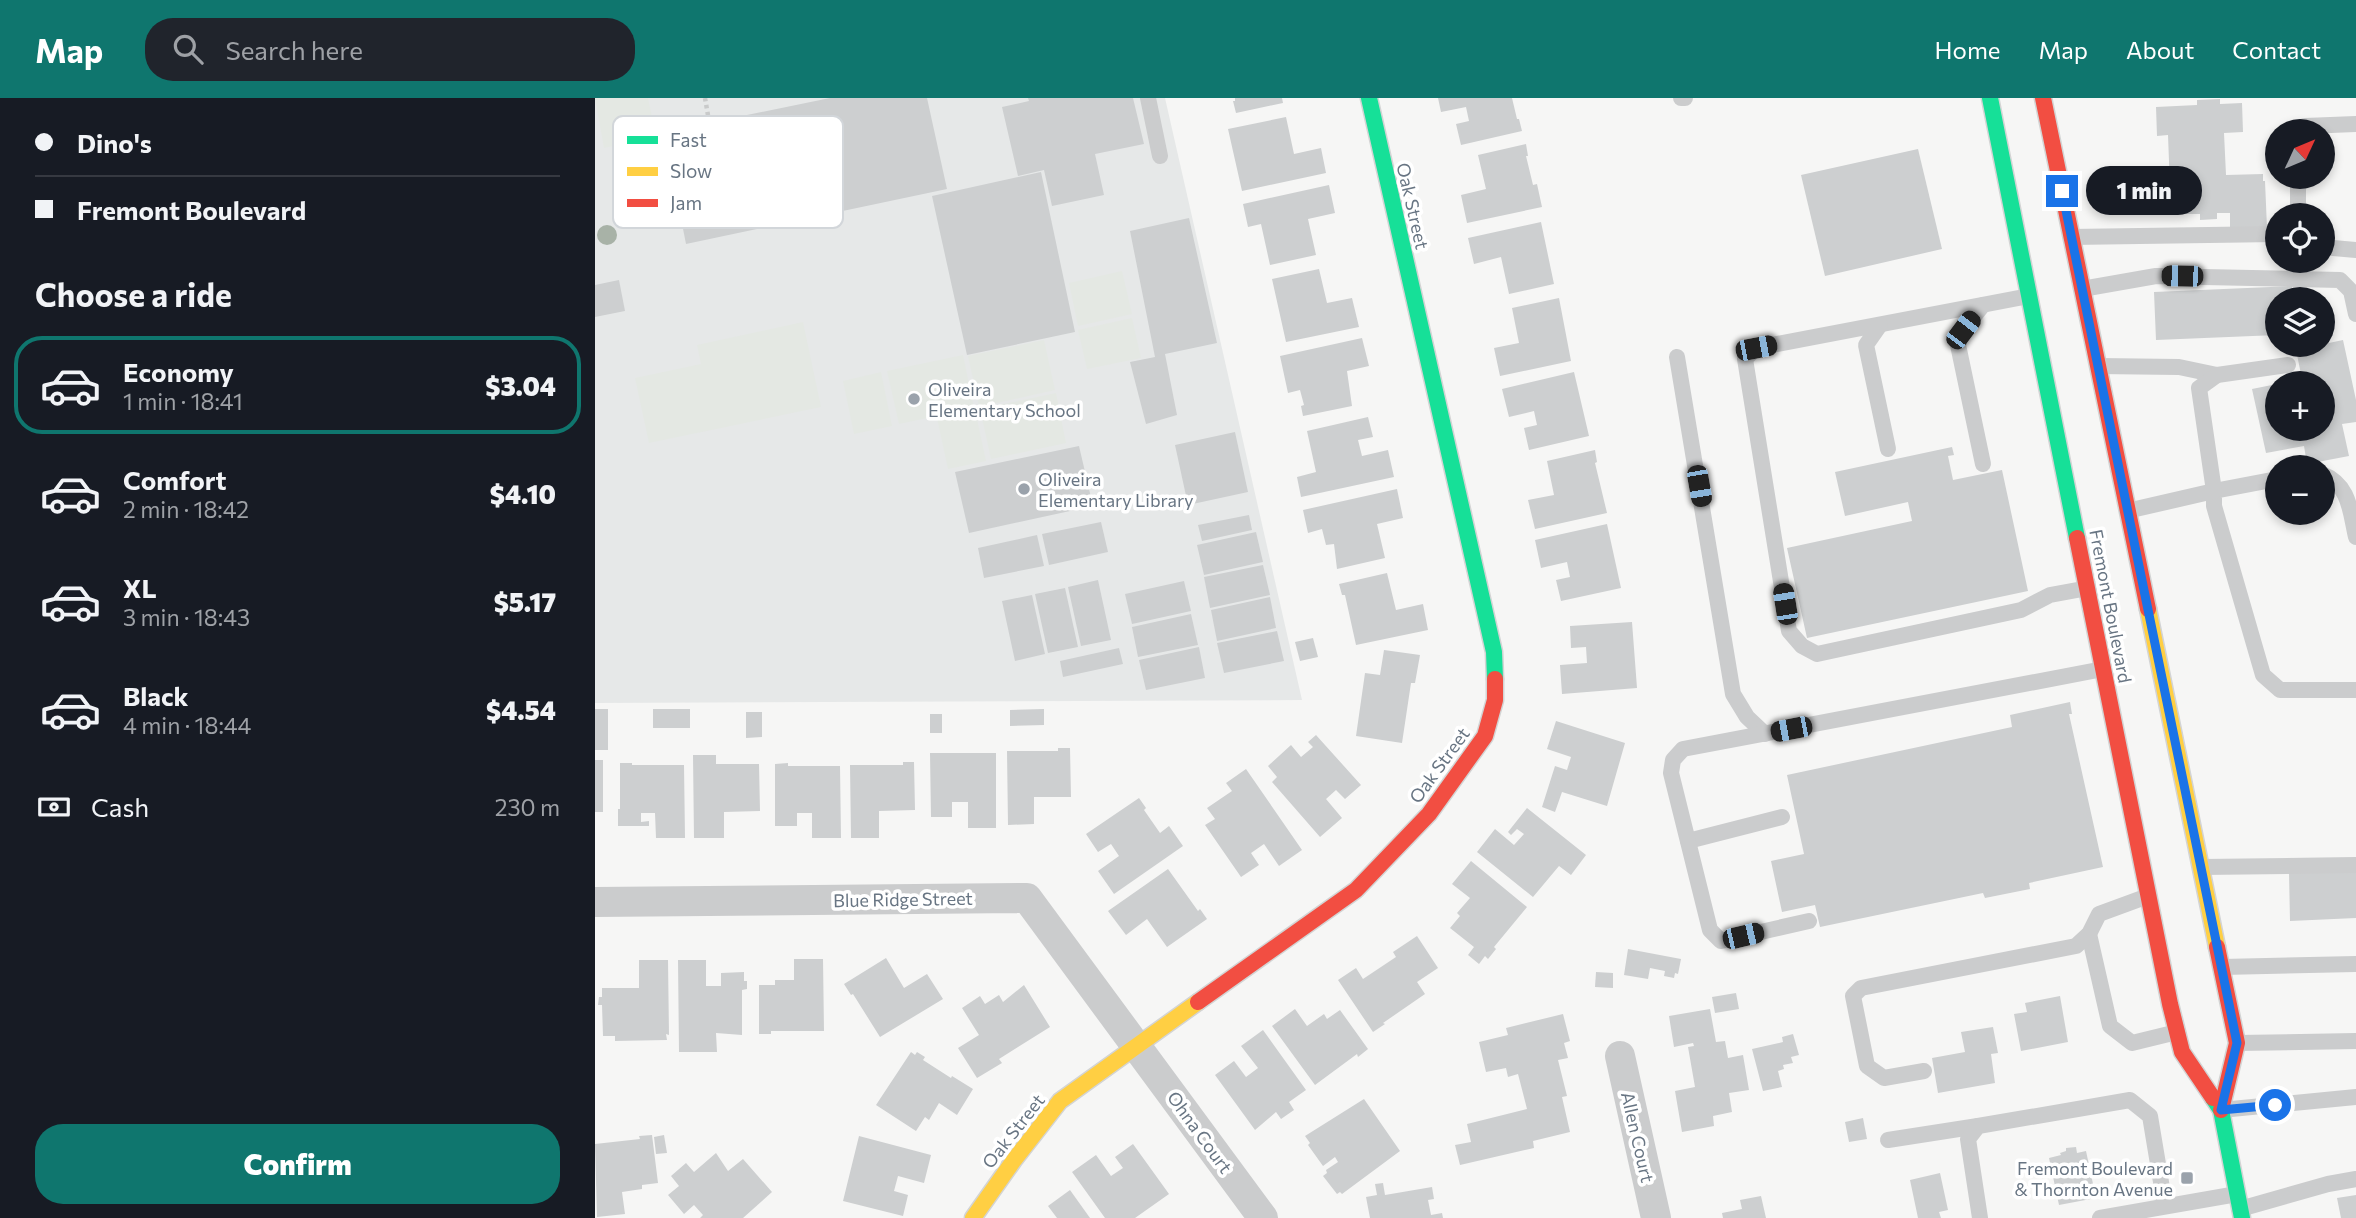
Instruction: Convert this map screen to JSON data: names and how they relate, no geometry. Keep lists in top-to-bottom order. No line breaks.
{"streets":{"main road":["Oak Street","Fremont Boulevard"],"street":["Blue Ridge Street","Ohna Court","Allen Court"]},"crossings":[["Oak Street","Blue Ridge Street"],["Oak Street","Ohna Court"],["Blue Ridge Street","Ohna Court"]],"places":{"other":["Oliveira Elementary School","Oliveira Elementary Library"],"transit":["Fremont Boulevard & Thornton Avenue"]},"legend":["Fast","Slow","Jam"],"north":"top right","page":{"header":"Map","search":"Search here","nav":["Home","Map","About","Contact"],"banner":["Dino's","Fremont Boulevard"],"map_buttons":["+","−"],"bubble":"1 min","heading":"Choose a ride","list":[{"name":"Economy","note":"1 min · 18:41","value":"$3.04"},{"name":"Comfort","note":"2 min · 18:42","value":"$4.10"},{"name":"XL","note":"3 min · 18:43","value":"$5.17"},{"name":"Black","note":"4 min · 18:44","value":"$4.54"}],"pay":["Cash","230 m"],"buttons":"Confirm"}}
